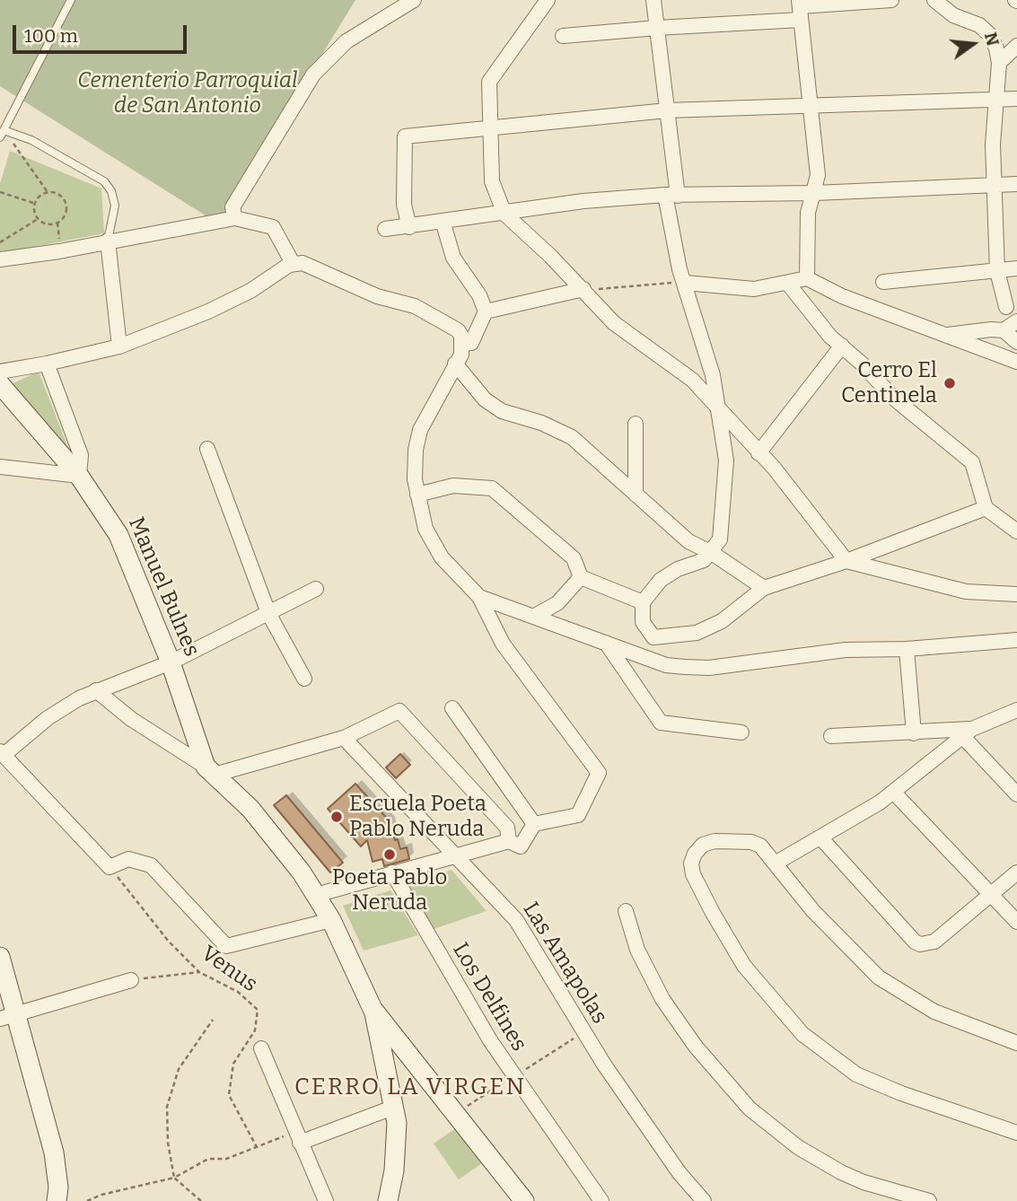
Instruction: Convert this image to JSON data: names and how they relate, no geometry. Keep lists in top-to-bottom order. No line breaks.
{"streets":{"street":["Manuel Bulnes","Las Amapolas","Los Delfines"],"path":["Venus"]},"districts":["CERRO LA VIRGEN"],"parks":["Cementerio Parroquial de San Antonio"],"places":["Cerro El Centinela","Escuela Poeta Pablo Neruda","Poeta Pablo Neruda"],"scale_bar":"100 m","north":"right"}
